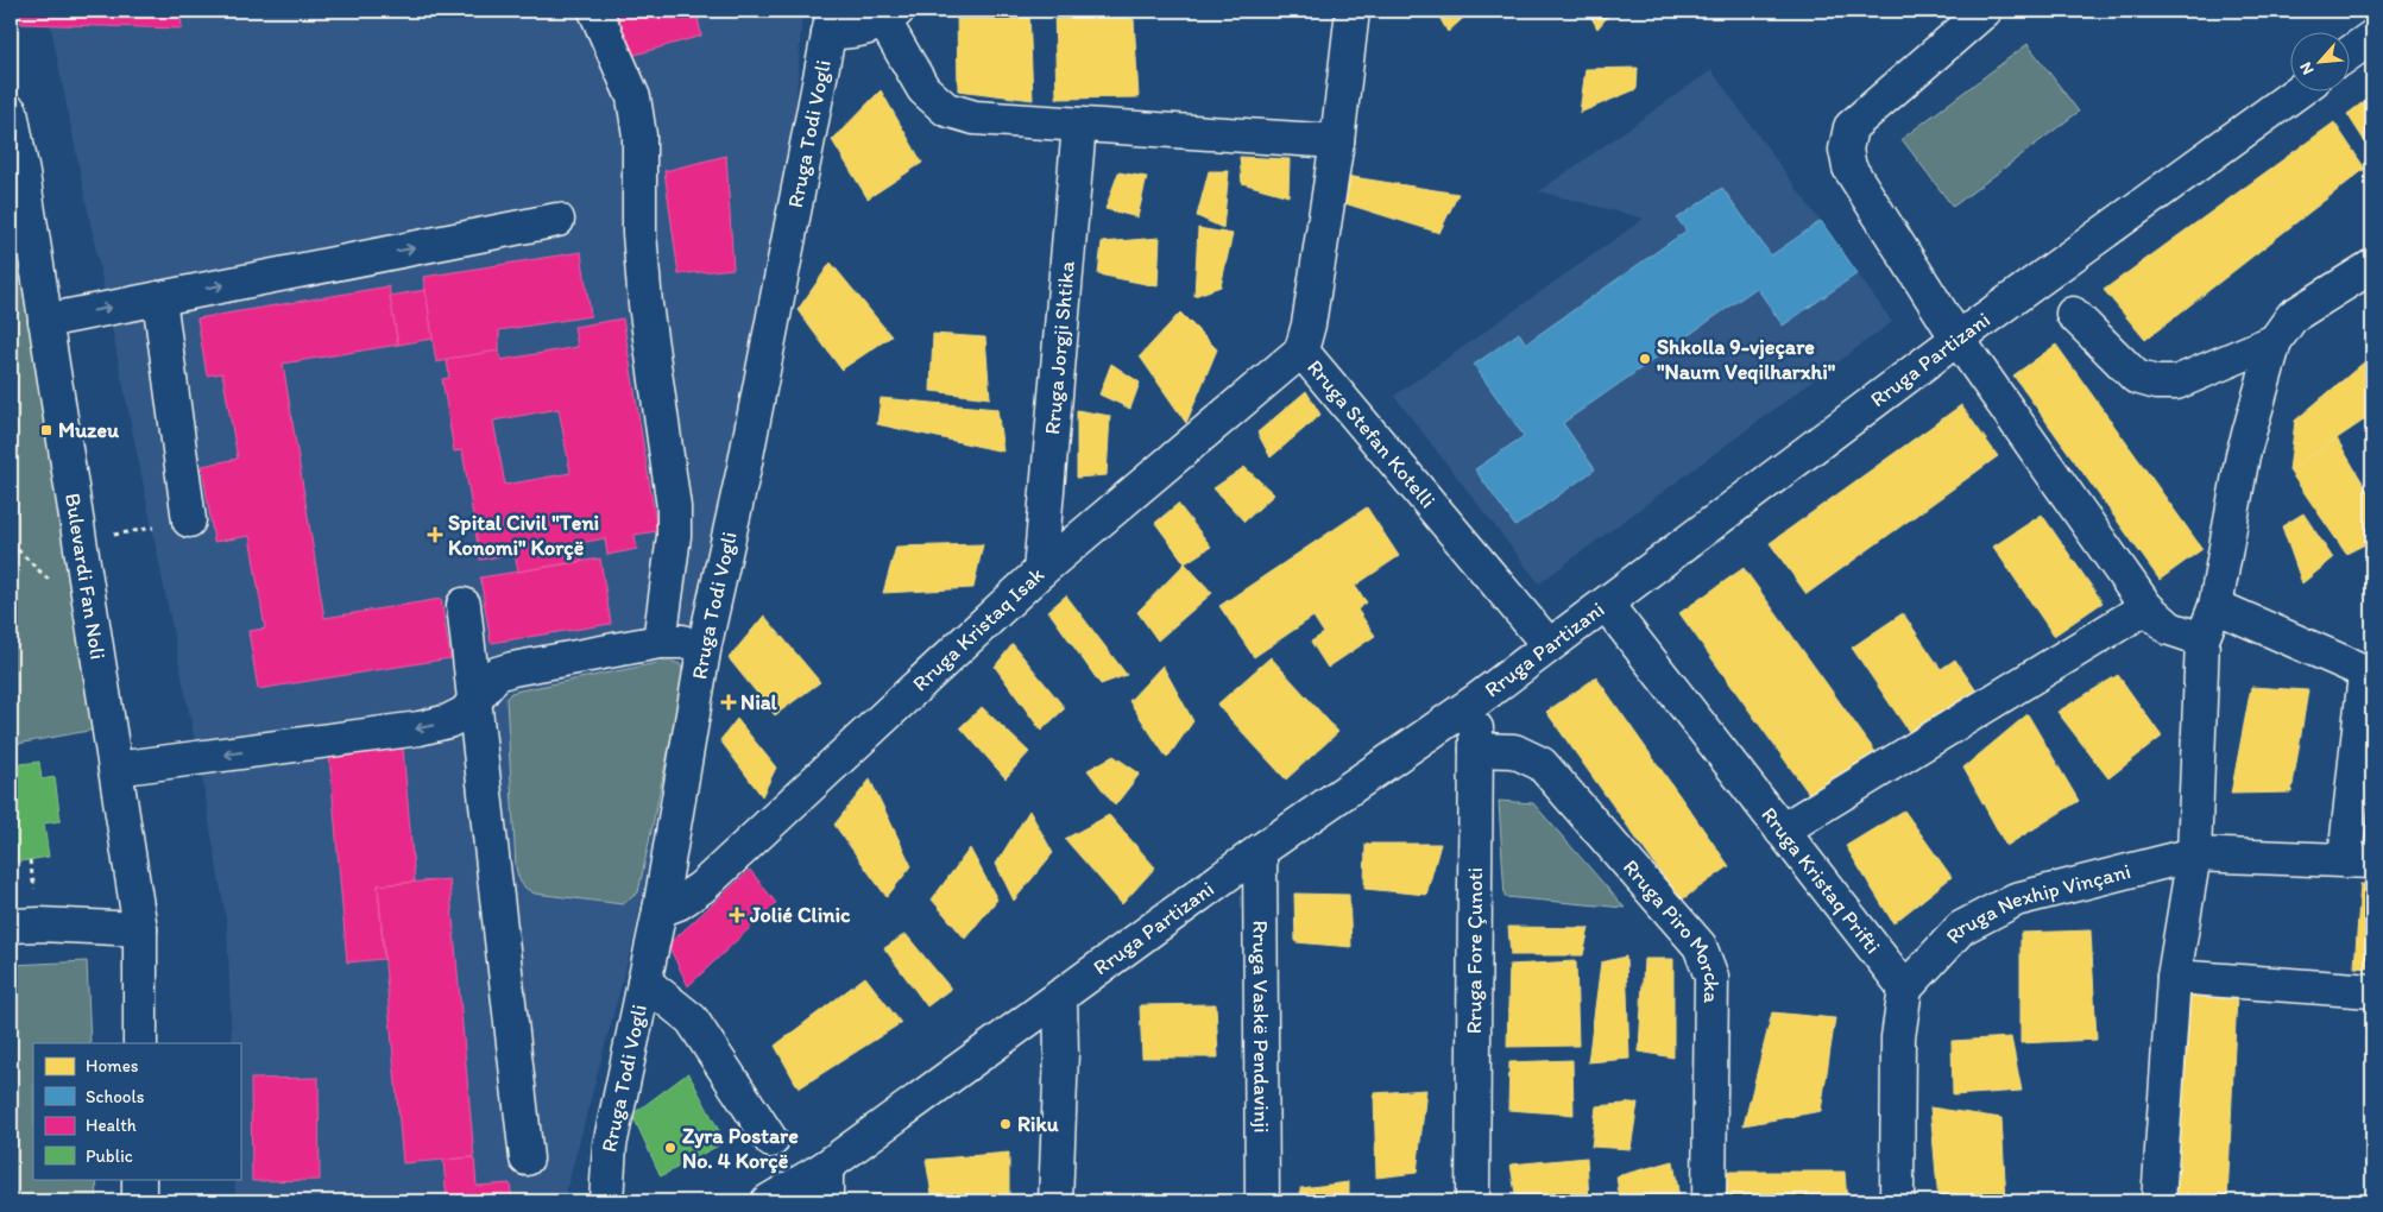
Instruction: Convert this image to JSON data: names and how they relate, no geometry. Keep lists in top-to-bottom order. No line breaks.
{"streets":{"street":["Rruga Todi Vogli","Rruga Jorgji Shtika","Rruga Partizani","Rruga Stefan Kotelli","Bulevardi Fan Noli","Rruga Kristaq Isak","Rruga Kristaq Prifti","Rruga Nexhip Vinçani","Rruga Piro Morcka","Rruga Fore Çunoti","Rruga Vaskë Pendavinji"]},"crossings":[["Rruga Todi Vogli","Rruga Kristaq Isak"],["Rruga Jorgji Shtika","Rruga Kristaq Isak"],["Rruga Partizani","Rruga Stefan Kotelli"],["Rruga Partizani","Rruga Kristaq Prifti"],["Rruga Partizani","Rruga Fore Çunoti"],["Rruga Partizani","Rruga Vaskë Pendavinji"],["Rruga Stefan Kotelli","Rruga Kristaq Isak"],["Rruga Kristaq Prifti","Rruga Nexhip Vinçani"],["Rruga Piro Morcka","Rruga Fore Çunoti"]],"places":{"other":["Shkolla 9-vjeçare \"Naum Veqilharxhi\"","Riku","Zyra Postare No. 4 Korçë"],"transit":["Muzeu"],"health":["Spital Civil \"Teni Konomi\" Korçë","Nial","Jolié Clinic"]},"legend":["Homes","Schools","Health","Public"],"north":"bottom left"}
